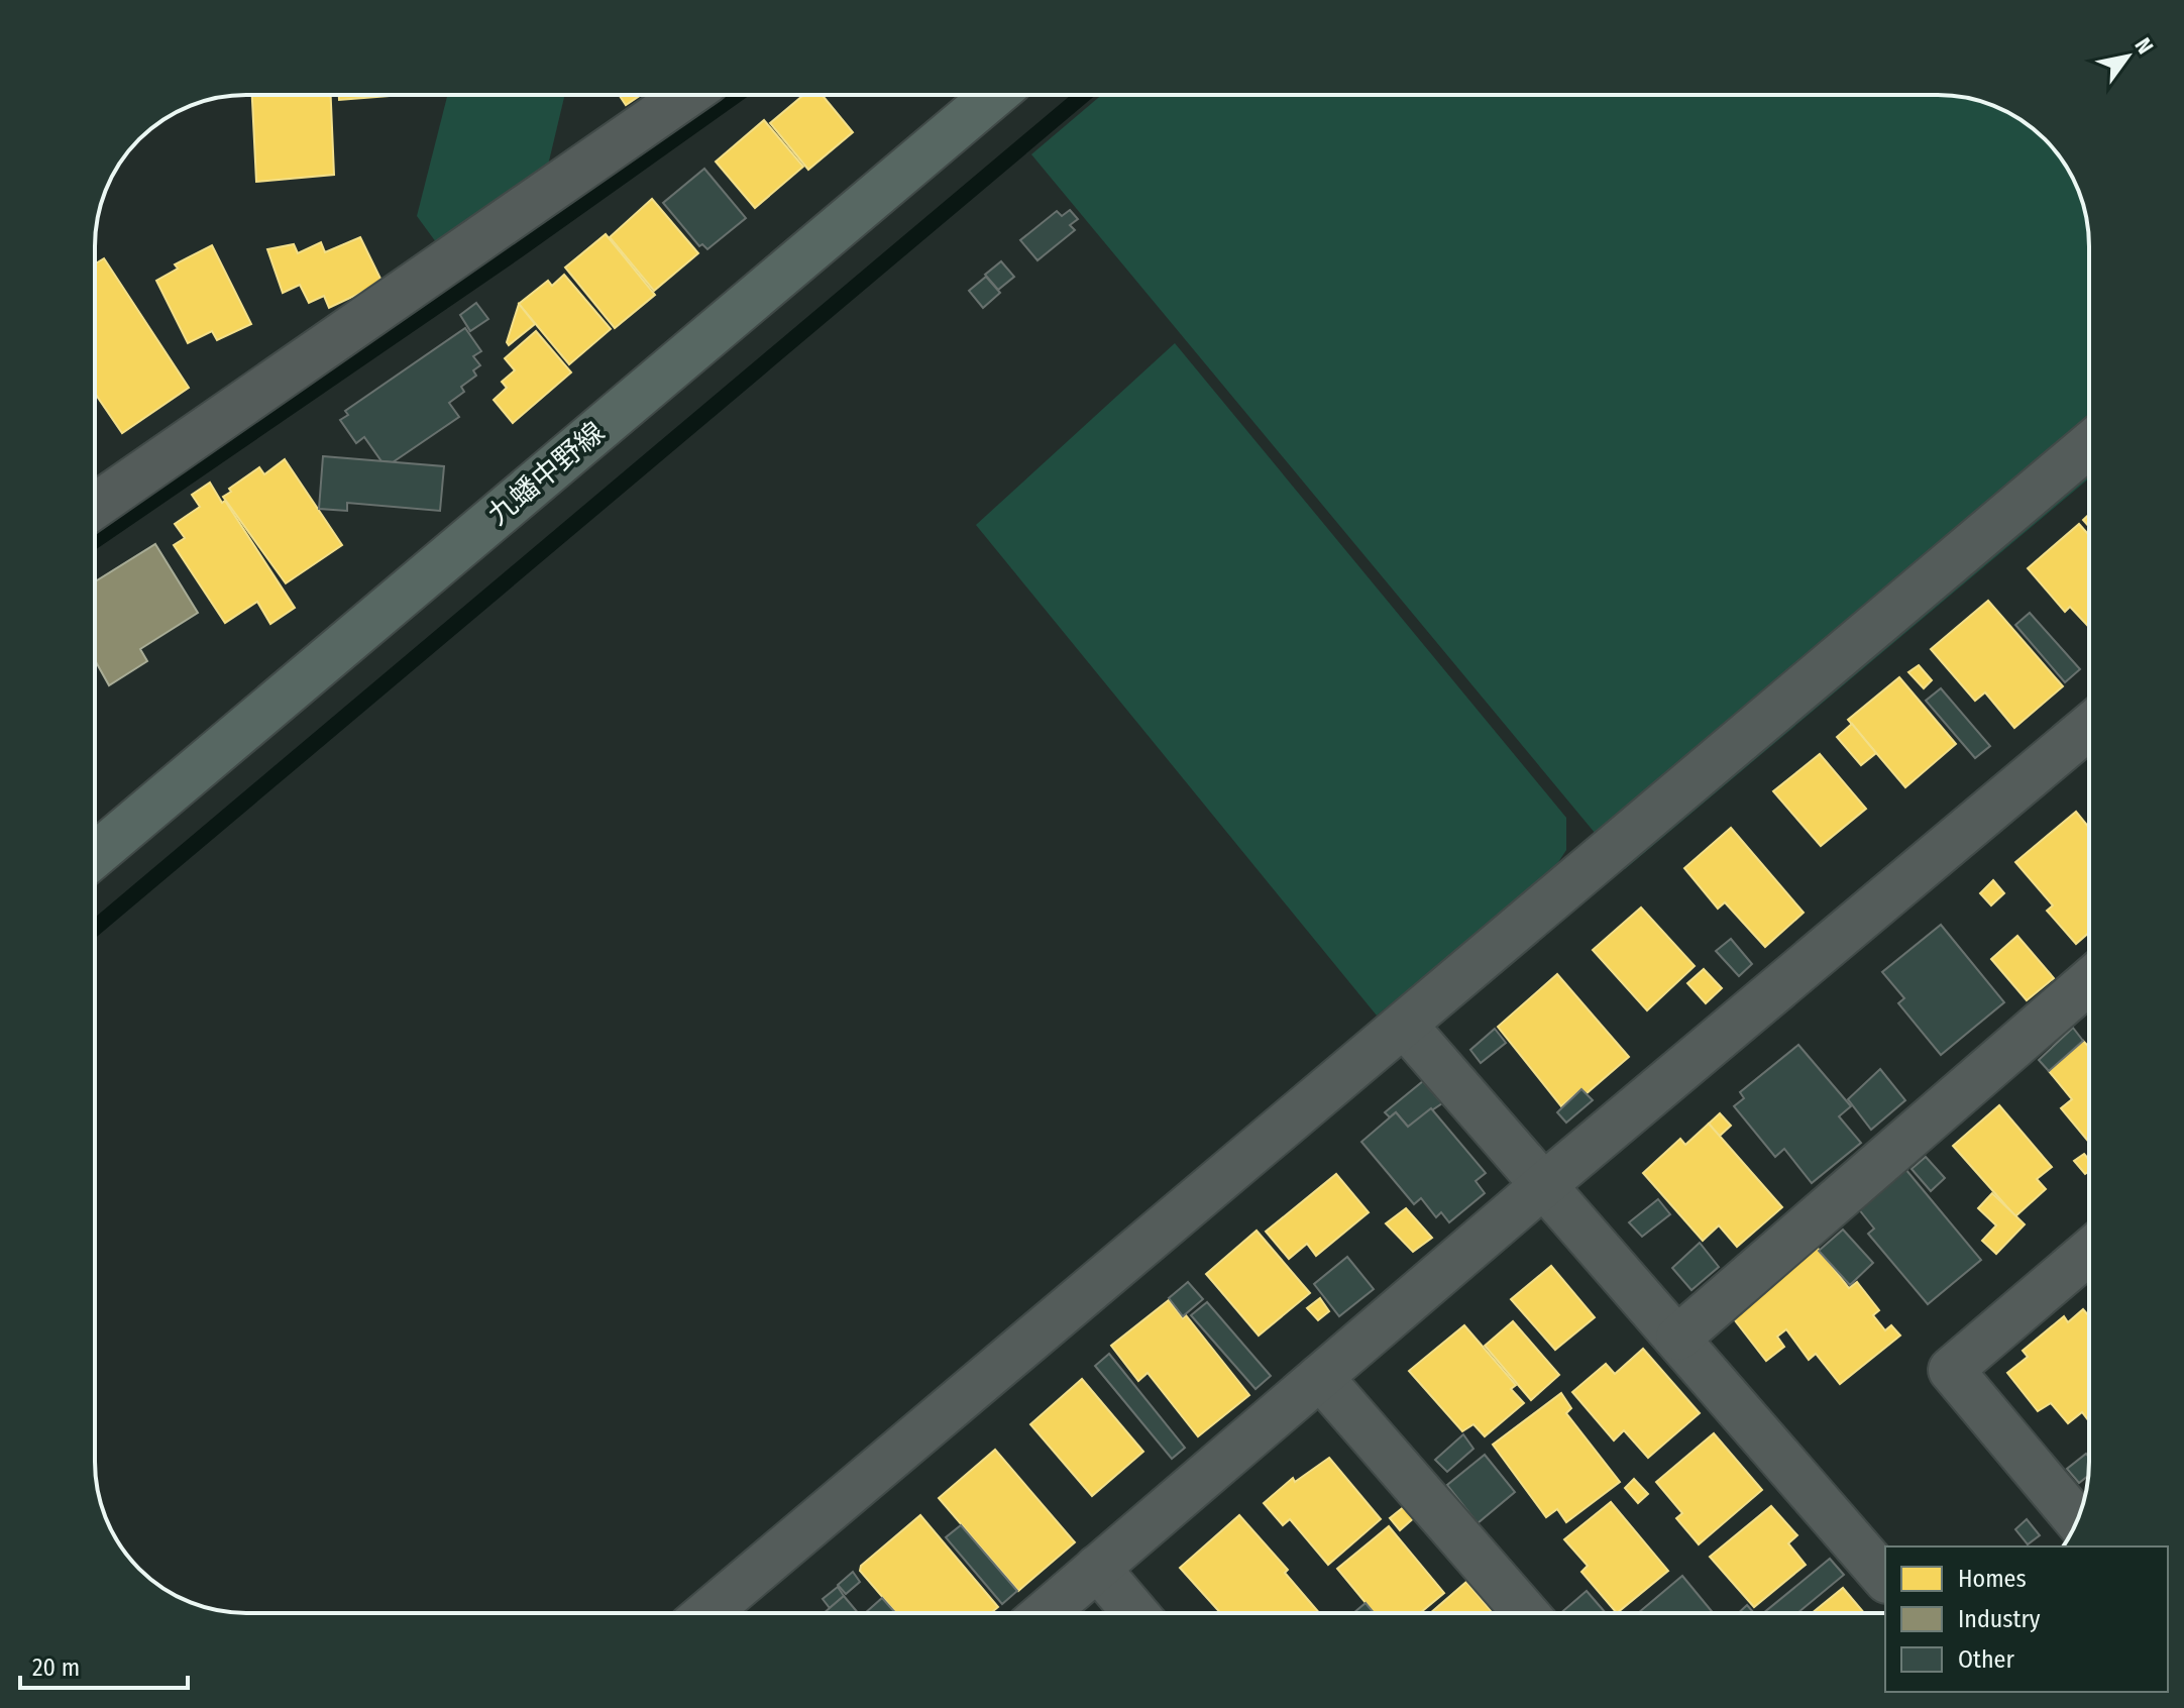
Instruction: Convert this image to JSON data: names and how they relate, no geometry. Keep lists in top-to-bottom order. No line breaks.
{"streets":{"main road":["九蟠中野線"]},"legend":["Homes","Industry","Other"],"scale_bar":"20 m","north":"top right"}
